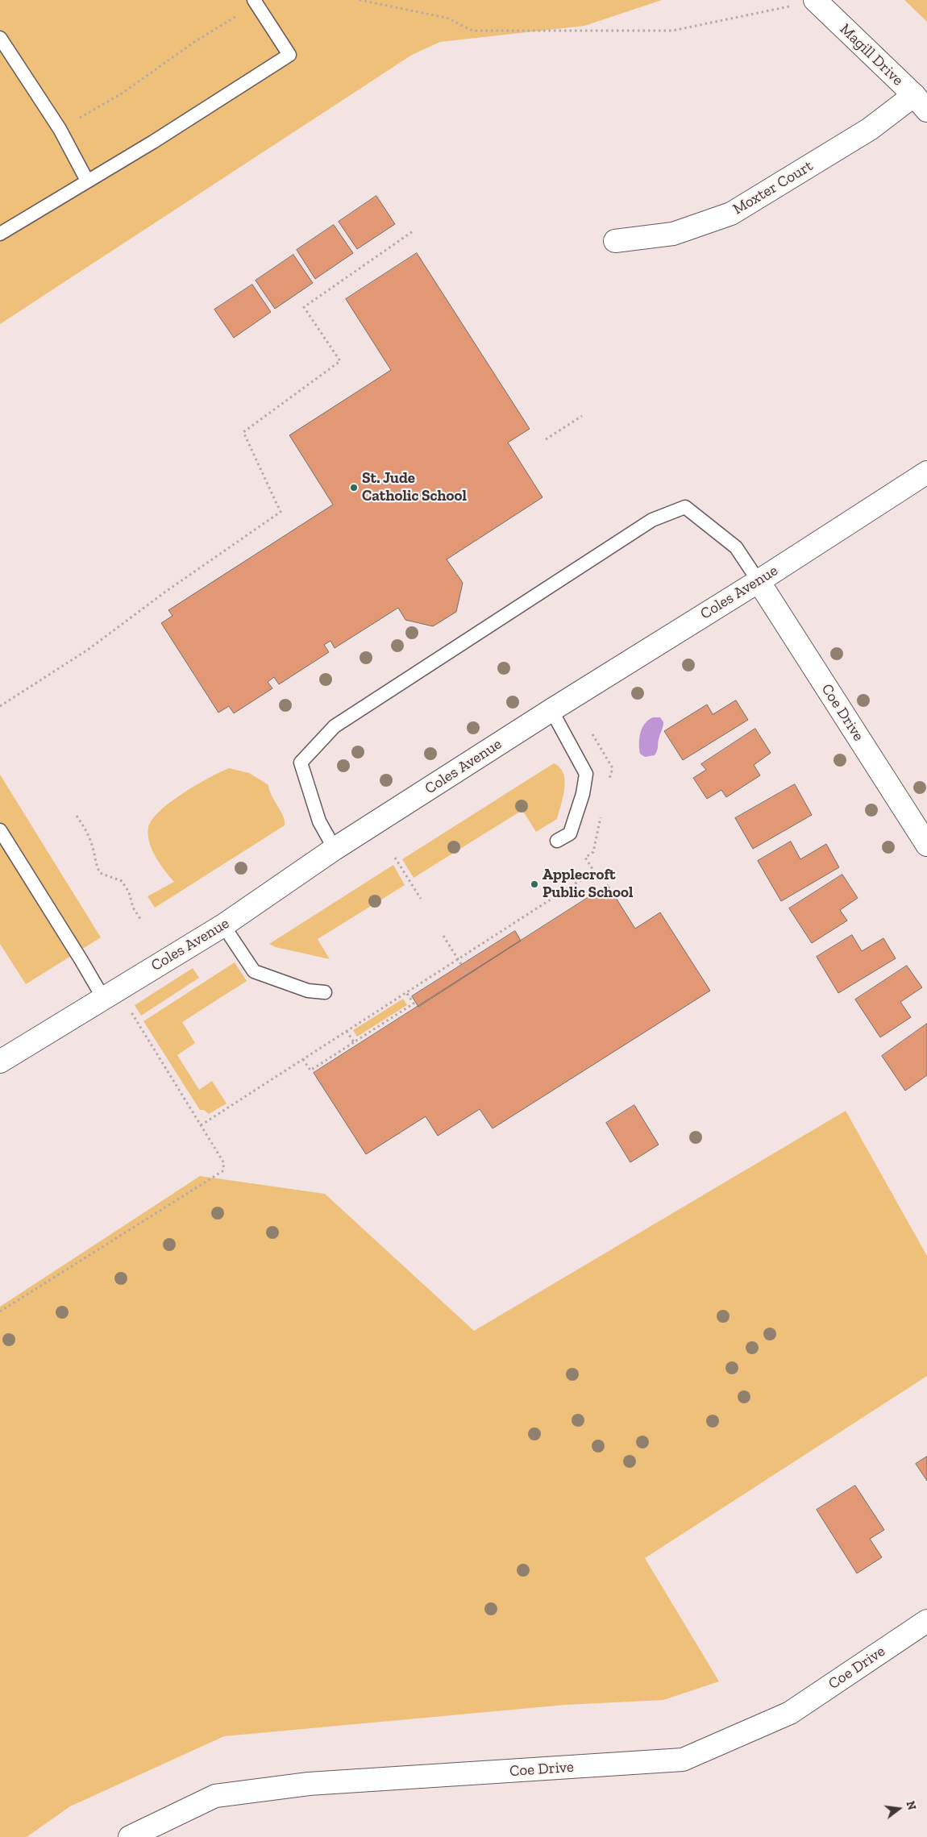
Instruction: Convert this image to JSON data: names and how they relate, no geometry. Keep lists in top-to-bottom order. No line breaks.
{"streets":{"street":["Magill Drive","Moxter Court","Coles Avenue","Coe Drive"]},"crossings":[["Magill Drive","Moxter Court"],["Coles Avenue","Coe Drive"]],"places":["St. Jude Catholic School","Applecroft Public School"],"north":"right"}
